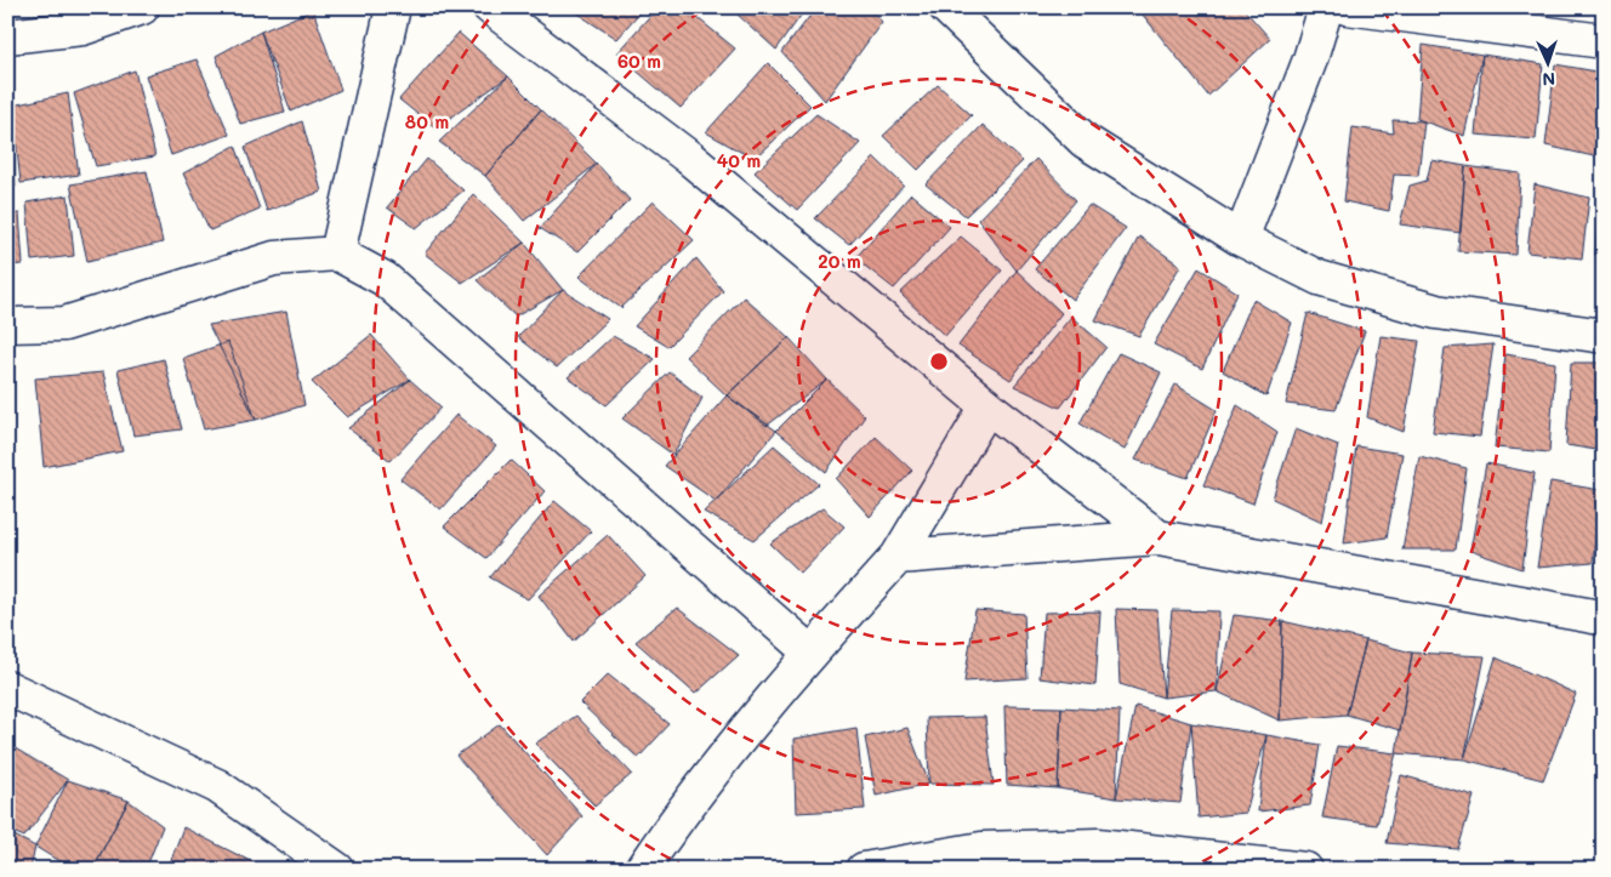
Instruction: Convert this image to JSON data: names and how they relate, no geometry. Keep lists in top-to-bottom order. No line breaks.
{"north":"bottom","rings":["60 m","80 m","40 m","20 m"]}
